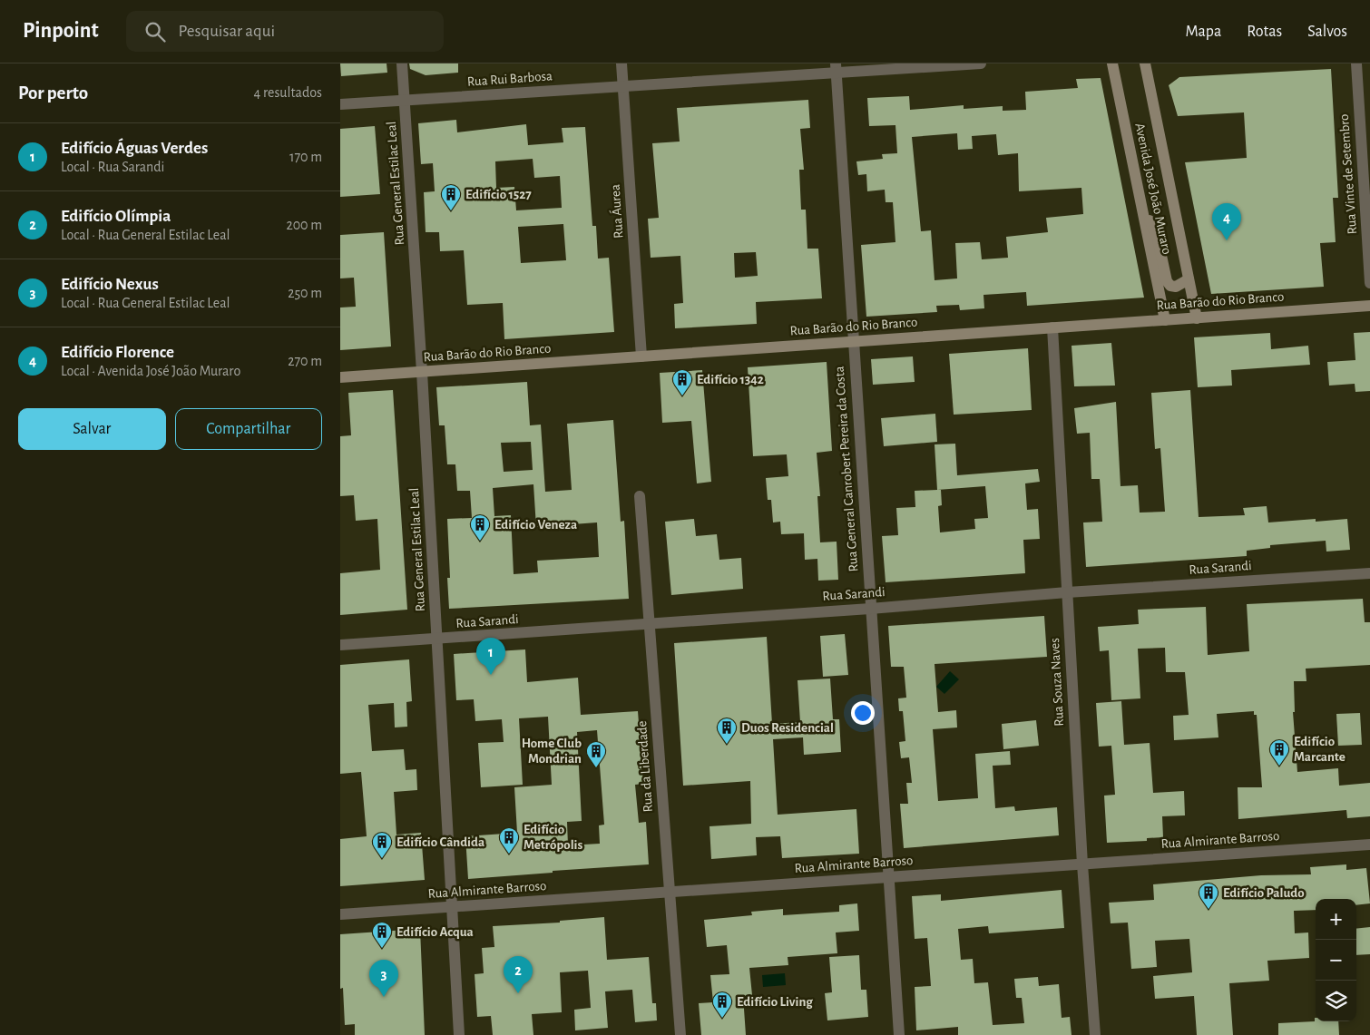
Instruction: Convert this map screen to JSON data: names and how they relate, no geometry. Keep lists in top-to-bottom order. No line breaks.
{"streets":{"street":["Rua Rui Barbosa","Rua Vinte de Setembro","Rua General Estilac Leal","Avenida José João Muraro","Rua Áurea","Rua Barão do Rio Branco","Rua General Canrobert Pereira da Costa","Rua Sarandi","Rua Souza Naves","Rua da Liberdade","Rua Almirante Barroso"]},"crossings":[["Rua Rui Barbosa","Rua General Estilac Leal"],["Rua Rui Barbosa","Rua Áurea"],["Rua Rui Barbosa","Rua General Canrobert Pereira da Costa"],["Rua General Estilac Leal","Rua Barão do Rio Branco"],["Rua General Estilac Leal","Rua Sarandi"],["Rua General Estilac Leal","Rua Almirante Barroso"],["Avenida José João Muraro","Rua Barão do Rio Branco"],["Rua Áurea","Rua Barão do Rio Branco"],["Rua Barão do Rio Branco","Rua General Canrobert Pereira da Costa"],["Rua Barão do Rio Branco","Rua Souza Naves"],["Rua General Canrobert Pereira da Costa","Rua Sarandi"],["Rua General Canrobert Pereira da Costa","Rua Almirante Barroso"],["Rua Sarandi","Rua Souza Naves"],["Rua Sarandi","Rua da Liberdade"],["Rua Souza Naves","Rua Almirante Barroso"],["Rua da Liberdade","Rua Almirante Barroso"]],"places":{"building":["Edifício 1527","Edifício 1342","Edifício Veneza","Duos Residencial","Edifício Marcante","Home Club Mondrian","Edifício Metrópolis","Edifício Cândida","Edifício Paludo","Edifício Acqua","Edifício Living"]},"page":{"header":"Pinpoint","search":"Pesquisar aqui","nav":["Mapa","Rotas","Salvos"],"heading":["Por perto","4 resultados"],"list":[{"mark":"1","name":"Edifício Águas Verdes","note":"Local · Rua Sarandi","value":"170 m"},{"mark":"2","name":"Edifício Olímpia","note":"Local · Rua General Estilac Leal","value":"200 m"},{"mark":"3","name":"Edifício Nexus","note":"Local · Rua General Estilac Leal","value":"250 m"},{"mark":"4","name":"Edifício Florence","note":"Local · Avenida José João Muraro","value":"270 m"}],"pins":["4","1","2","3"],"buttons":["Salvar","Compartilhar"],"map_buttons":["+","−"]}}
